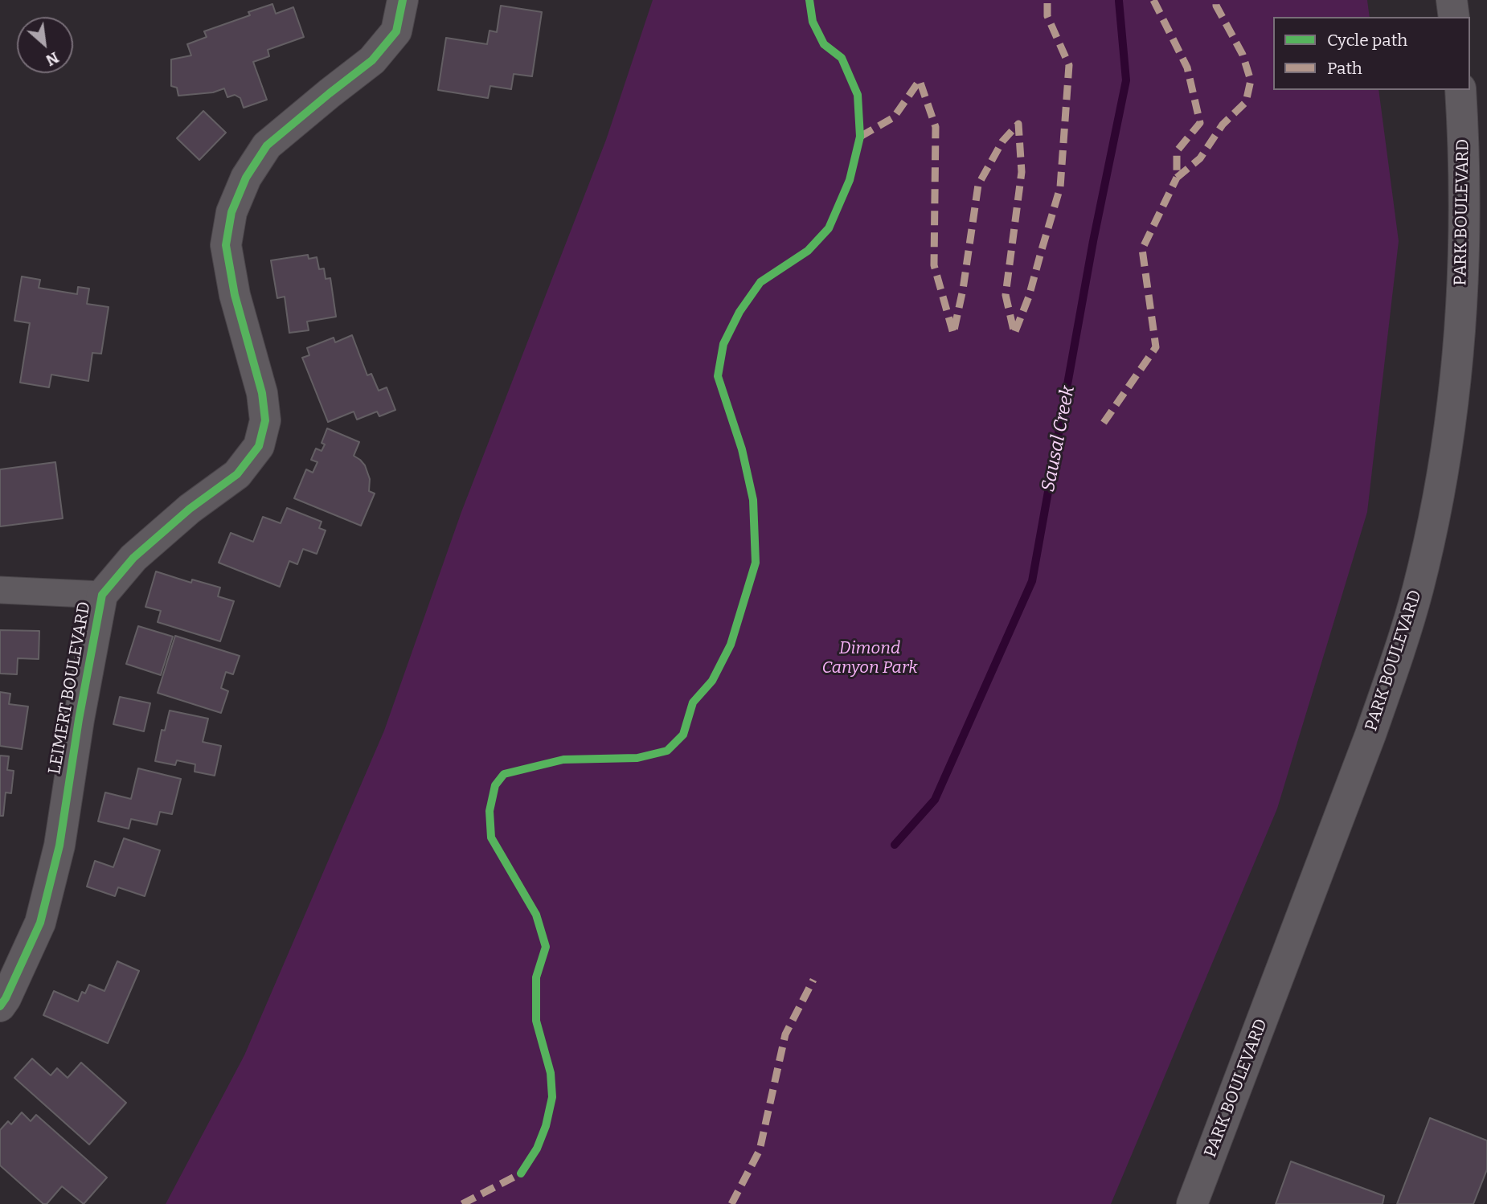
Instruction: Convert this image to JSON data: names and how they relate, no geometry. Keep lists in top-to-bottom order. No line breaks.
{"streets":{"main road":["PARK BOULEVARD","LEIMERT BOULEVARD"]},"water":["Sausal Creek"],"parks":["Dimond Canyon Park"],"legend":["Cycle path","Path"],"north":"bottom right"}
